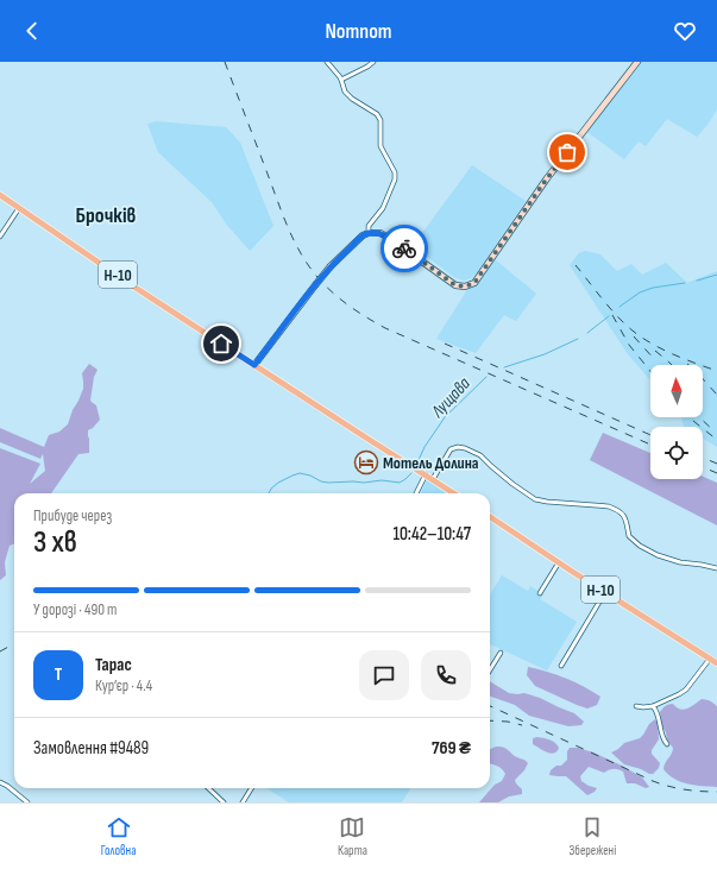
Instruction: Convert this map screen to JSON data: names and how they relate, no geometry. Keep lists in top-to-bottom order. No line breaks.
{"streets":{"main road":["Н-10"]},"districts":["Брочків"],"water":["Лущава"],"places":{"hotel":["Мотель Долина"]},"north":"top","page":{"header":"Nomnom","heading":["3 хв","Прибуде через","10:42–10:47"],"panel":["Тарас","Кур’єр · 4.4","Замовлення #9489","769 ₴"],"bar":"У дорозі · 490 m","round":"Т","tabs":["Головна","Карта","Збережені"]}}
